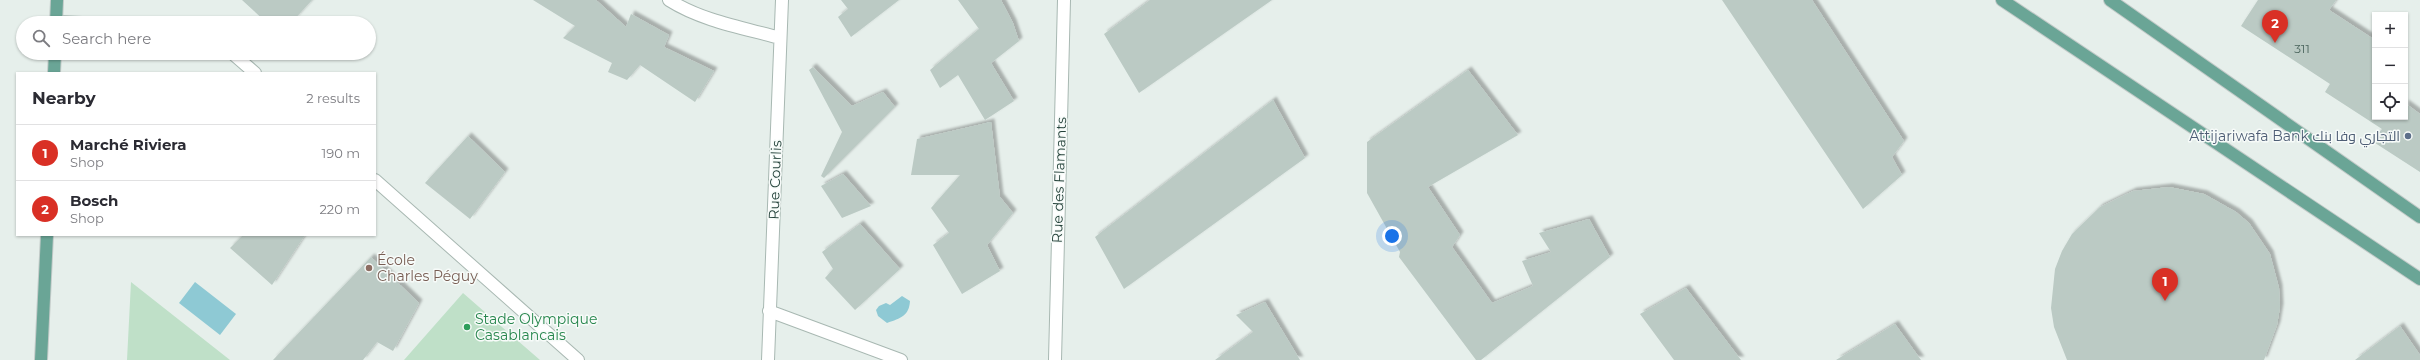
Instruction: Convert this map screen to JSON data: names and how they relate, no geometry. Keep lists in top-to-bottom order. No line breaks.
{"streets":{"street":["Rue Courlis","Rue des Flamants"]},"places":["Attijariwafa Bank التجاري وفا بنك","École Charles Péguy","Stade Olympique Casablancais"],"house_numbers":["311"],"page":{"pins":["2","1"],"map_buttons":["+","−"],"search":"Search here","heading":["Nearby","2 results"],"list":[{"mark":"1","name":"Marché Riviera","note":"Shop","value":"190 m"},{"mark":"2","name":"Bosch","note":"Shop","value":"220 m"}]}}
